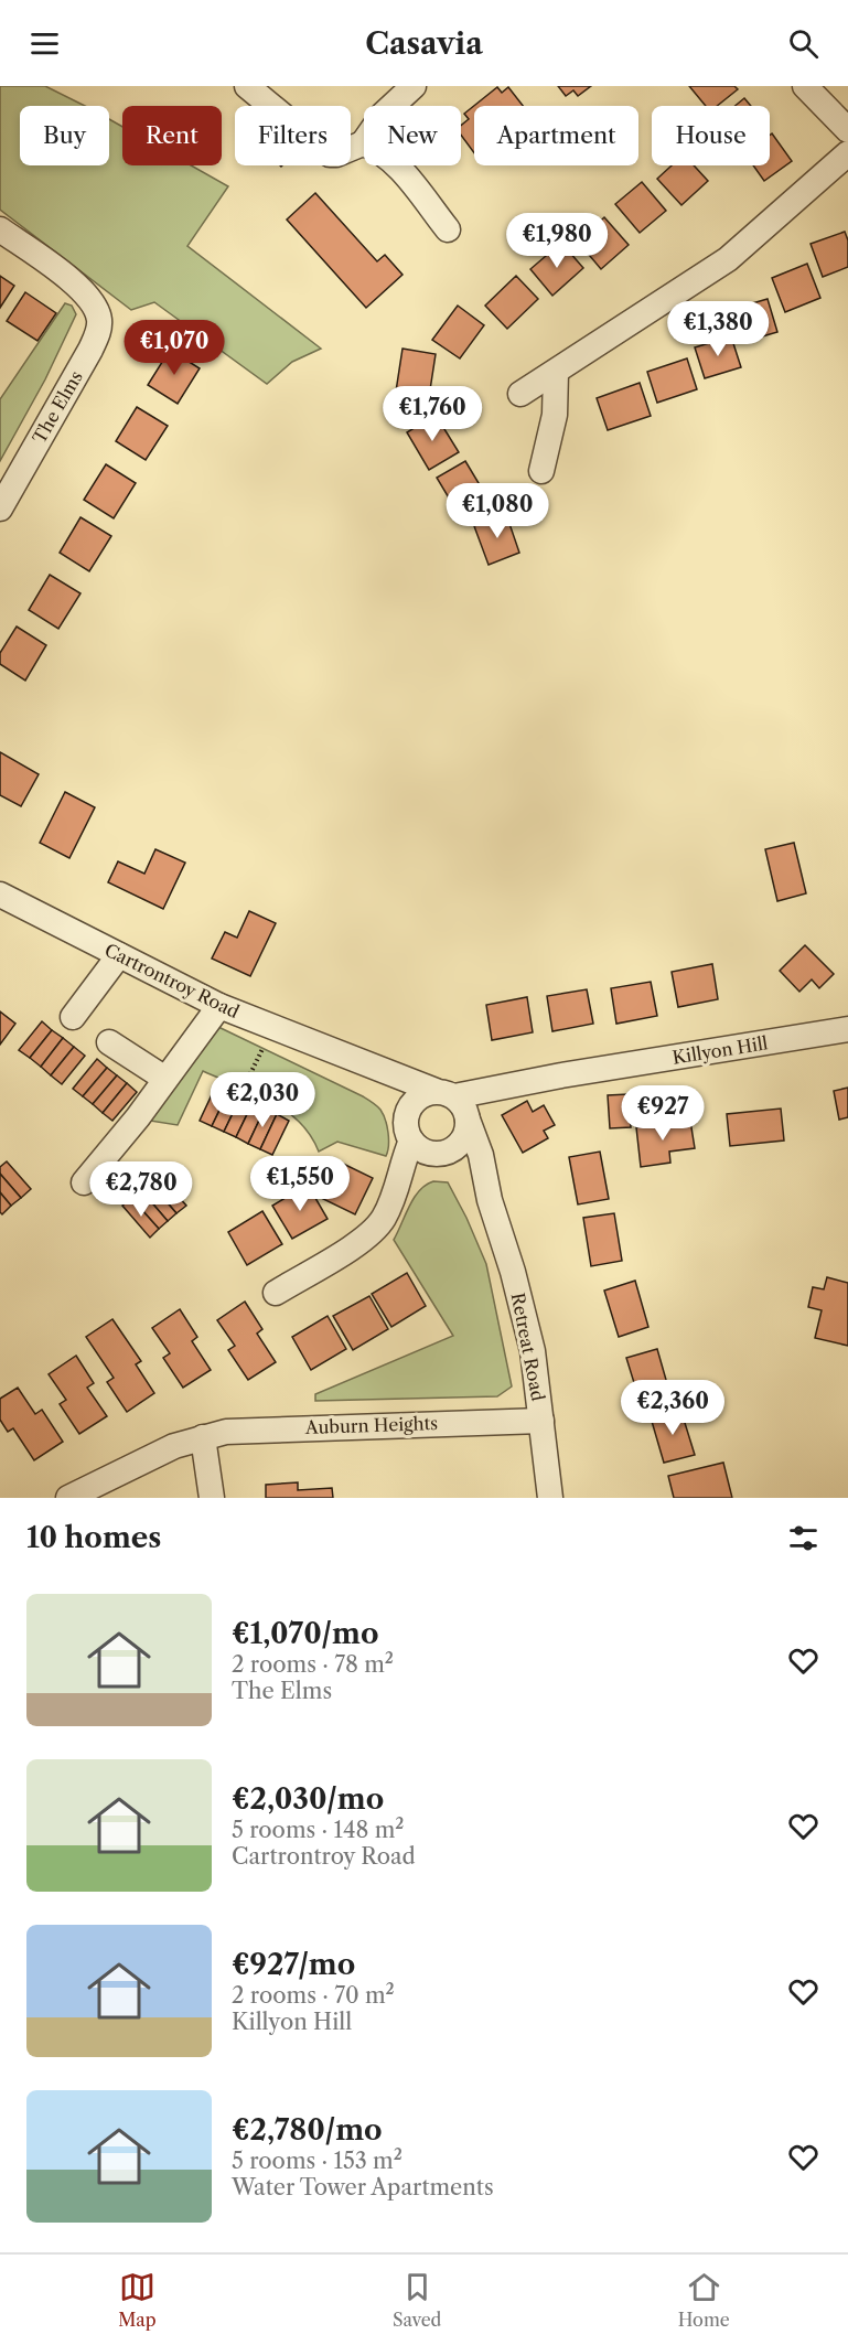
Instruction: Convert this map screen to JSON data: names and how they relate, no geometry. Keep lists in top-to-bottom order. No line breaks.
{"streets":{"street":["The Elms","Cartrontroy Road","Killyon Hill","Retreat Road","Auburn Heights"]},"crossings":[["Cartrontroy Road","Killyon Hill"],["Cartrontroy Road","Retreat Road"],["Killyon Hill","Retreat Road"],["Retreat Road","Auburn Heights"]],"page":{"header":"Casavia","chip":["Buy","Rent","Filters","New","Apartment","House"],"price":["€1,980","€1,380","€1,070","€1,760","€1,080","€2,030","€927","€1,550","€2,780","€2,360"],"heading":"10 homes","list":[{"name":"€1,070/mo","note":"2 rooms · 78 m² · The Elms"},{"name":"€2,030/mo","note":"5 rooms · 148 m² · Cartrontroy Road"},{"name":"€927/mo","note":"2 rooms · 70 m² · Killyon Hill"},{"name":"€2,780/mo","note":"5 rooms · 153 m² · Water Tower Apartments"}],"tabs":["Map","Saved","Home"]}}
